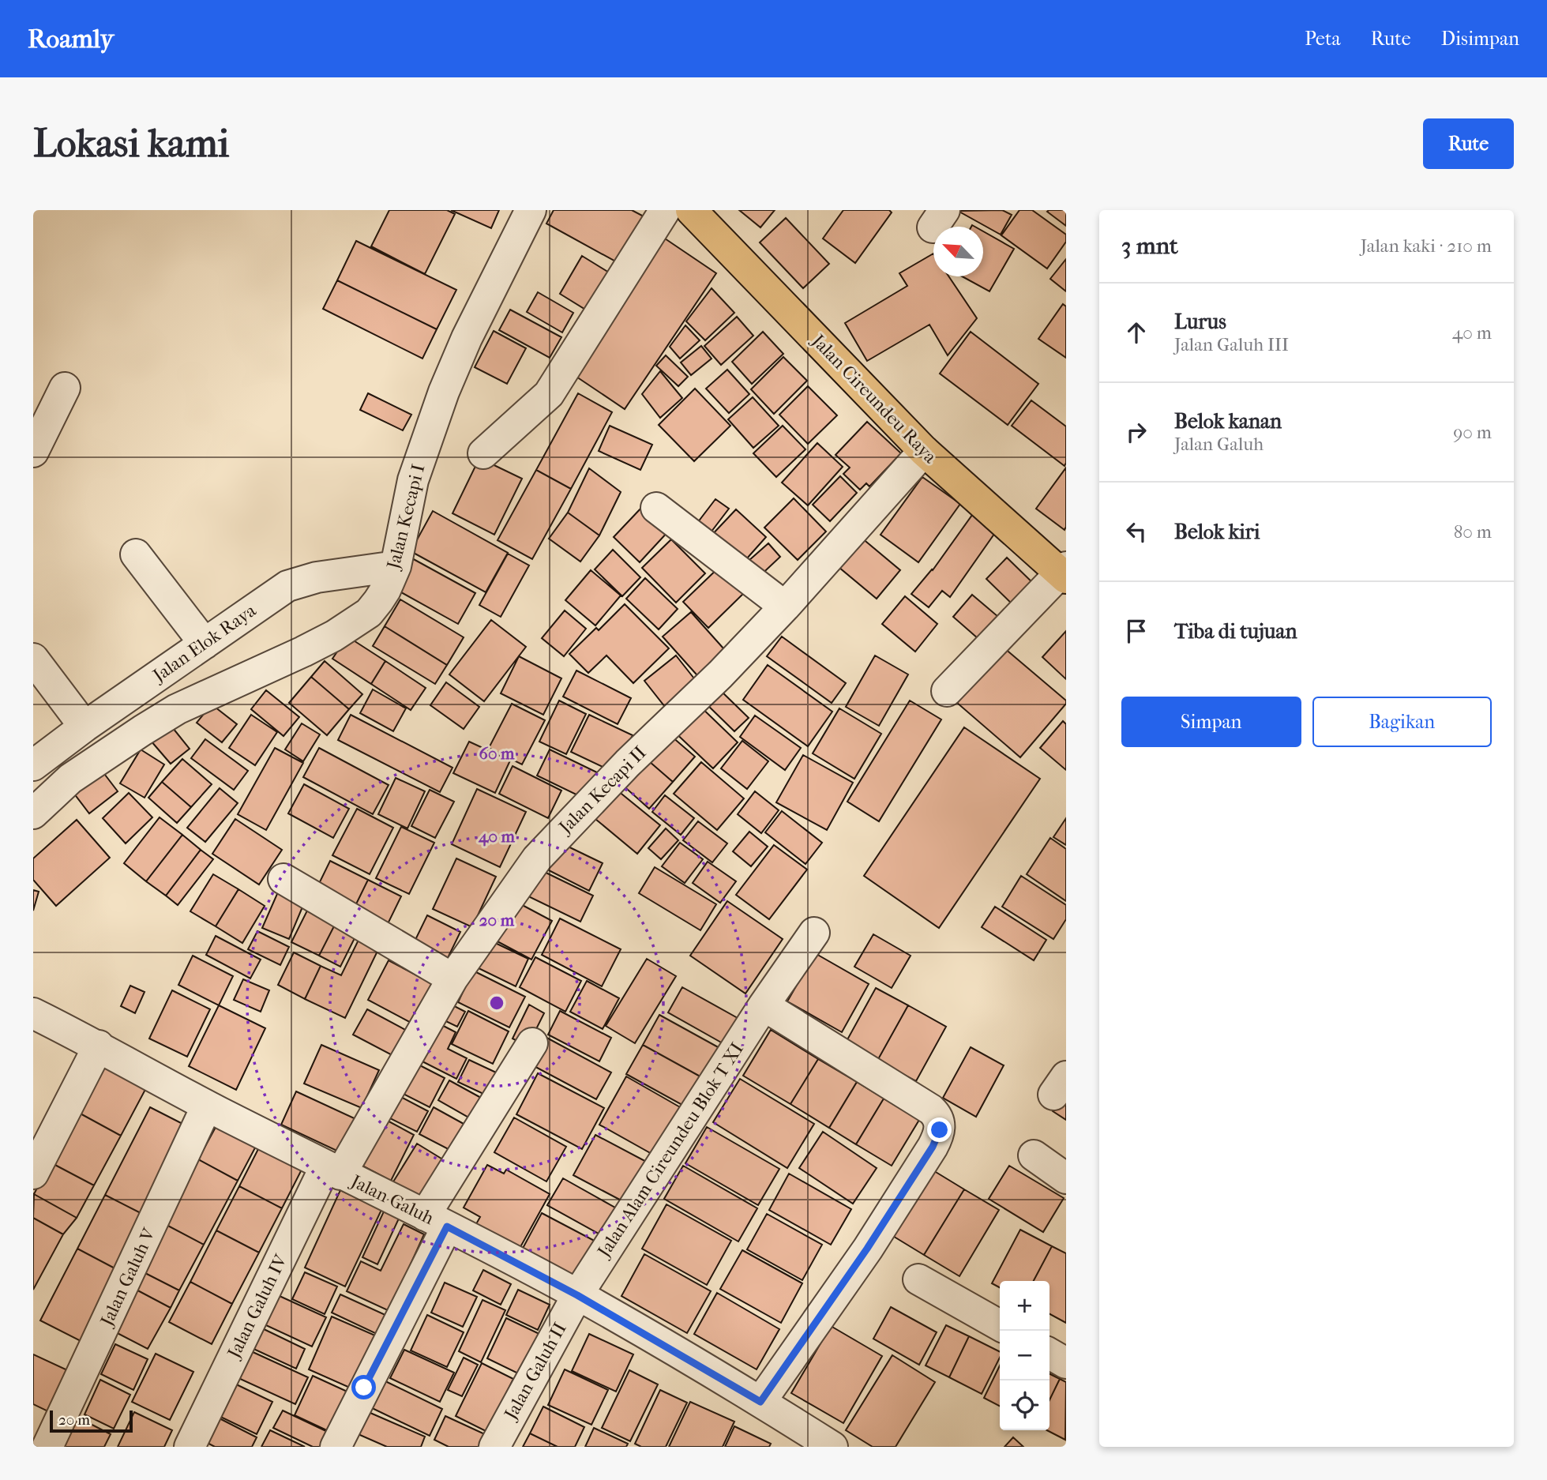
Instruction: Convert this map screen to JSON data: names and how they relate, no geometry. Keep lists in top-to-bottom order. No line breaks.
{"streets":{"main road":["Jalan Cireundeu Raya"],"street":["Jalan Kecapi I","Jalan Elok Raya","Jalan Kecapi II","Jalan Alam Cireundeu Blok T XI","Jalan Galuh","Jalan Galuh V","Jalan Galuh IV","Jalan Galuh II"]},"crossings":[["Jalan Cireundeu Raya","Jalan Kecapi II"],["Jalan Kecapi I","Jalan Elok Raya"],["Jalan Kecapi II","Jalan Galuh"],["Jalan Kecapi II","Jalan Galuh IV"],["Jalan Alam Cireundeu Blok T XI","Jalan Galuh"],["Jalan Alam Cireundeu Blok T XI","Jalan Galuh II"],["Jalan Galuh","Jalan Galuh V"],["Jalan Galuh","Jalan Galuh IV"],["Jalan Galuh","Jalan Galuh II"]],"scale_bar":"20 m","north":"top left","page":{"header":"Roamly","nav":["Peta","Rute","Disimpan"],"buttons":["Rute",["Simpan","Bagikan"]],"title":"Lokasi kami","heading":["3 mnt","Jalan kaki · 210 m"],"list":[["Lurus","Jalan Galuh III","40 m"],["Belok kanan","Jalan Galuh","90 m"],["Belok kiri","80 m"],"Tiba di tujuan"],"map_buttons":["+","−"],"scale":"20 m"},"rings":["60 m","40 m","20 m"]}
